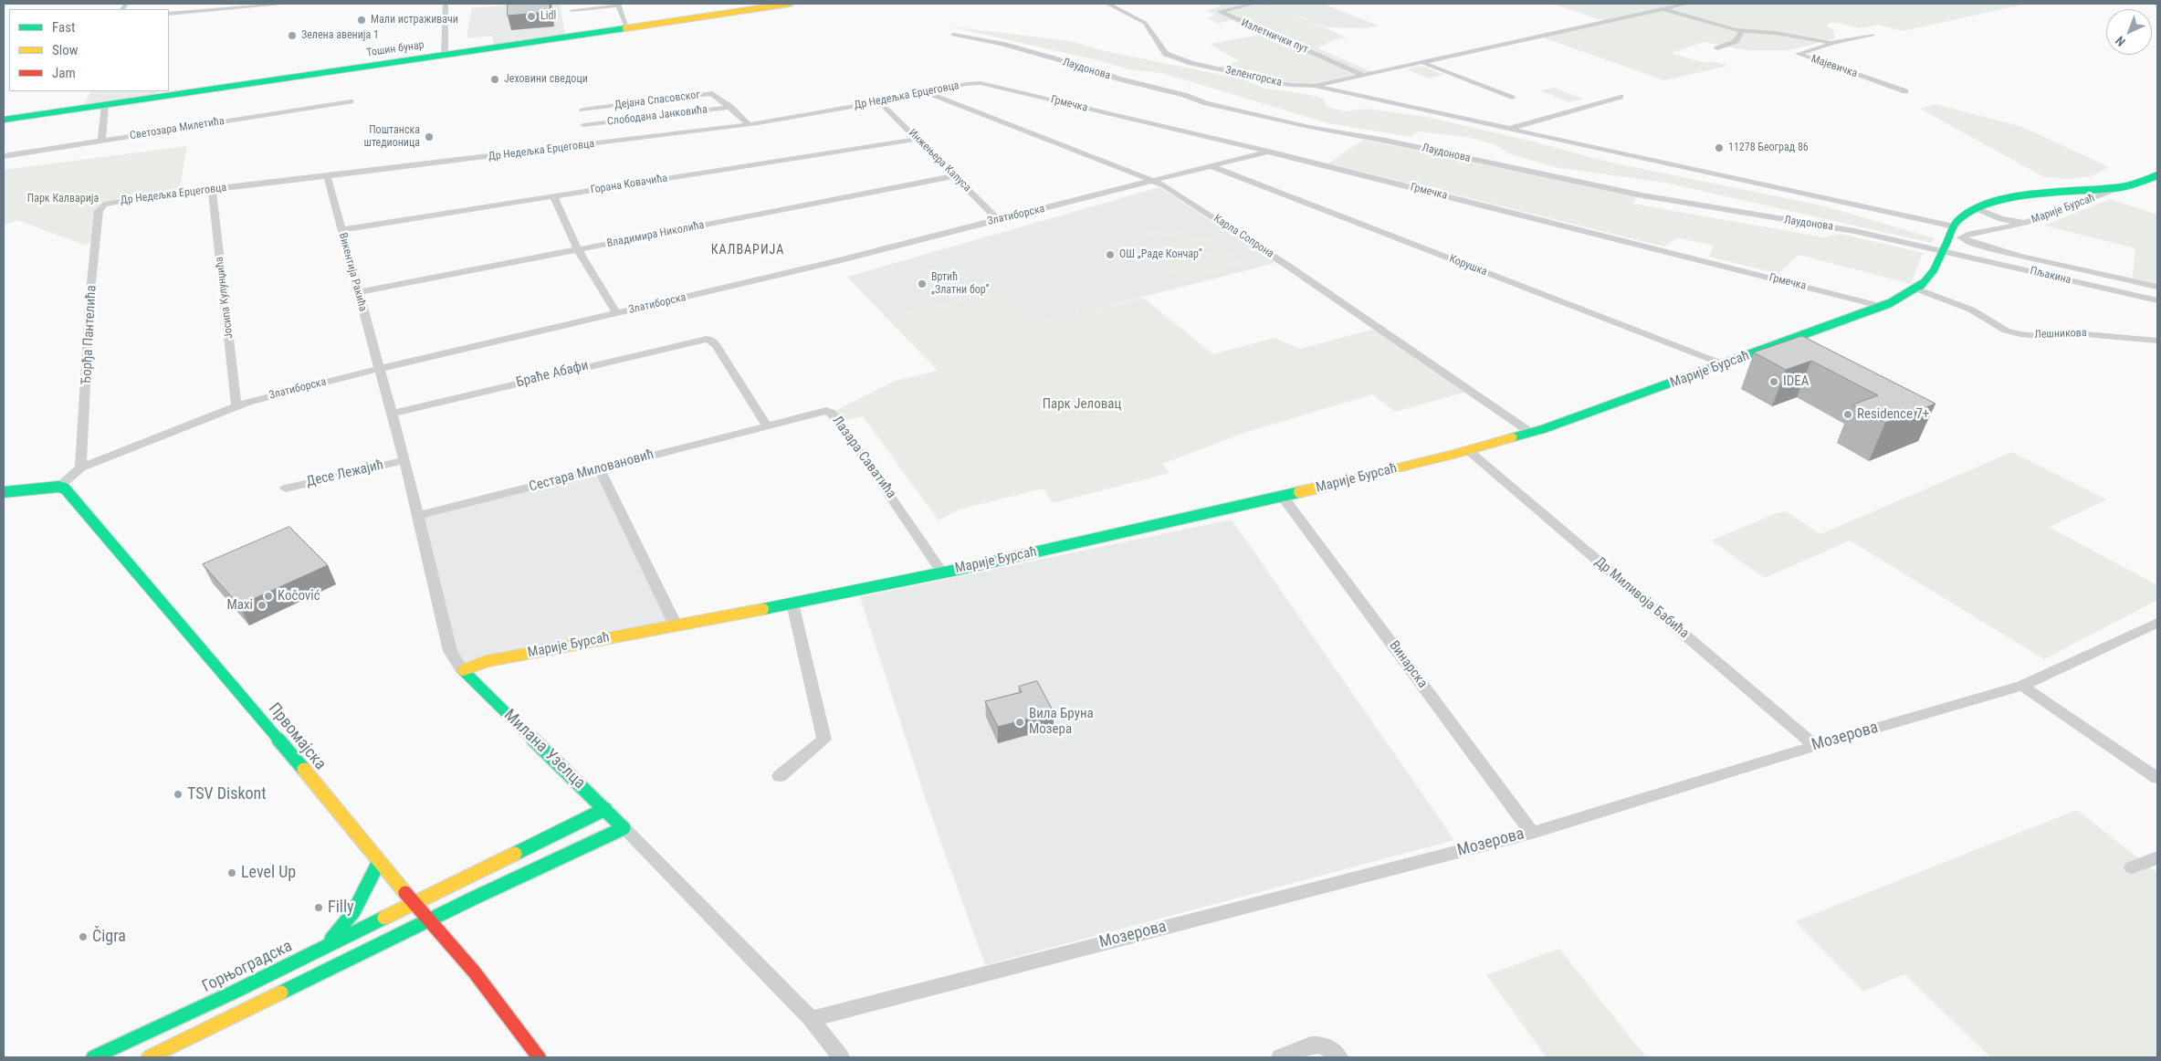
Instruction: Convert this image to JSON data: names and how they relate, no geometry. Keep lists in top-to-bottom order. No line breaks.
{"streets":{"street":["Излетнички пут","Тошин бунар","Мајевичка","Лаудонова","Зеленгорска","Др Недељка Ерцеговца","Дејана Спасовског","Грмечка","Слободана Јанковића","Светозара Милетића","Инжењера Капуса","Горана Ковачића","Марије Бурсаћ","Златиборска","Владимира Николића","Карла Сопрона","Корушка","Викентија Ракића","Пљакина","Јосипа Кулунџића","Лешникова","Ђорђа Пантелића","Браће Абафи","Лазара Саватића","Сестара Миловановић","Десе Лежајић","Др Миливоја Бабића","Винарска","Првомајска","Мозерова","Милана Узелца","Горњоградска"]},"crossings":[["Излетнички пут","Зеленгорска"],["Мајевичка","Зеленгорска"],["Лаудонова","Пљакина"],["Др Недељка Ерцеговца","Дејана Спасовског"],["Др Недељка Ерцеговца","Грмечка"],["Др Недељка Ерцеговца","Инжењера Капуса"],["Др Недељка Ерцеговца","Карла Сопрона"],["Др Недељка Ерцеговца","Викентија Ракића"],["Др Недељка Ерцеговца","Јосипа Кулунџића"],["Др Недељка Ерцеговца","Ђорђа Пантелића"],["Дејана Спасовског","Слободана Јанковића"],["Грмечка","Марије Бурсаћ"],["Грмечка","Златиборска"],["Инжењера Капуса","Горана Ковачића"],["Инжењера Капуса","Златиборска"],["Инжењера Капуса","Владимира Николића"],["Горана Ковачића","Викентија Ракића"],["Марије Бурсаћ","Карла Сопрона"],["Марије Бурсаћ","Корушка"],["Марије Бурсаћ","Лешникова"],["Марије Бурсаћ","Лазара Саватића"],["Марије Бурсаћ","Др Миливоја Бабића"],["Марије Бурсаћ","Винарска"],["Марије Бурсаћ","Милана Узелца"],["Златиборска","Карла Сопрона"],["Златиборска","Корушка"],["Златиборска","Викентија Ракића"],["Златиборска","Јосипа Кулунџића"],["Златиборска","Ђорђа Пантелића"],["Златиборска","Првомајска"],["Златиборска","Милана Узелца"],["Владимира Николића","Викентија Ракића"],["Викентија Ракића","Милана Узелца"],["Браће Абафи","Лазара Саватића"],["Браће Абафи","Сестара Миловановић"],["Браће Абафи","Милана Узелца"],["Лазара Саватића","Сестара Миловановић"],["Сестара Миловановић","Милана Узелца"],["Десе Лежајић","Милана Узелца"],["Др Миливоја Бабића","Мозерова"],["Винарска","Мозерова"],["Првомајска","Горњоградска"],["Мозерова","Милана Узелца"],["Милана Узелца","Горњоградска"]],"districts":["КАЛВАРИЈА"],"parks":["Парк Калварија","Парк Јеловац"],"places":["Lidl","Мали истраживачи","Зелена авенија 1","Јеховини сведоци","Поштанска штедионица","11278 Београд 86","ОШ „Раде Кончар”","Вртић „Златни бор”","IDEA","Residence 7+","Kočović","Maxi","Вила Бруна Мозера","TSV Diskont","Level Up","Filly","Čigra"],"legend":["Fast","Slow","Jam"],"north":"bottom left"}
